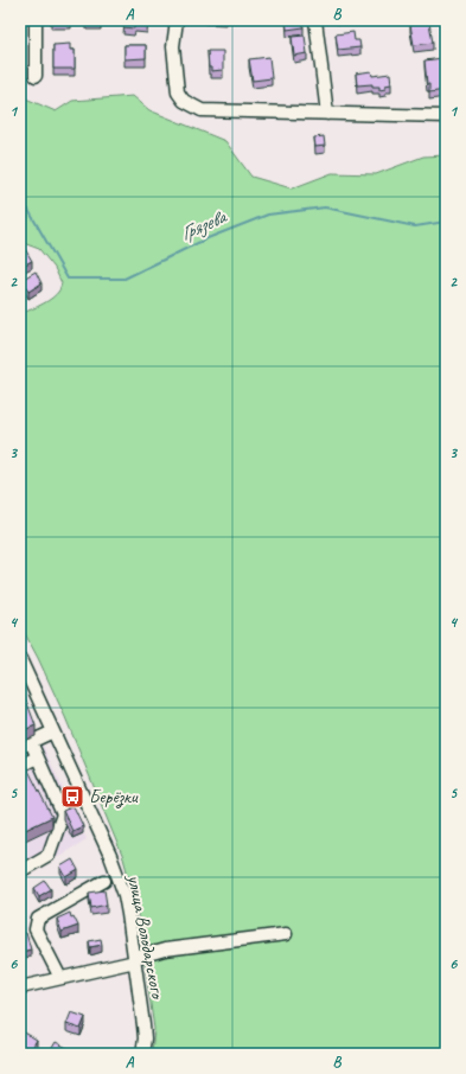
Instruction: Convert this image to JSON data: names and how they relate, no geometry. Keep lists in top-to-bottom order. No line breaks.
{"streets":{"street":["улица Володарского"]},"water":["Грязева"],"places":{"bus stop":["Берёзки"]},"grid":{"columns":["A","B"],"rows":["1","2","3","4","5","6"]}}
